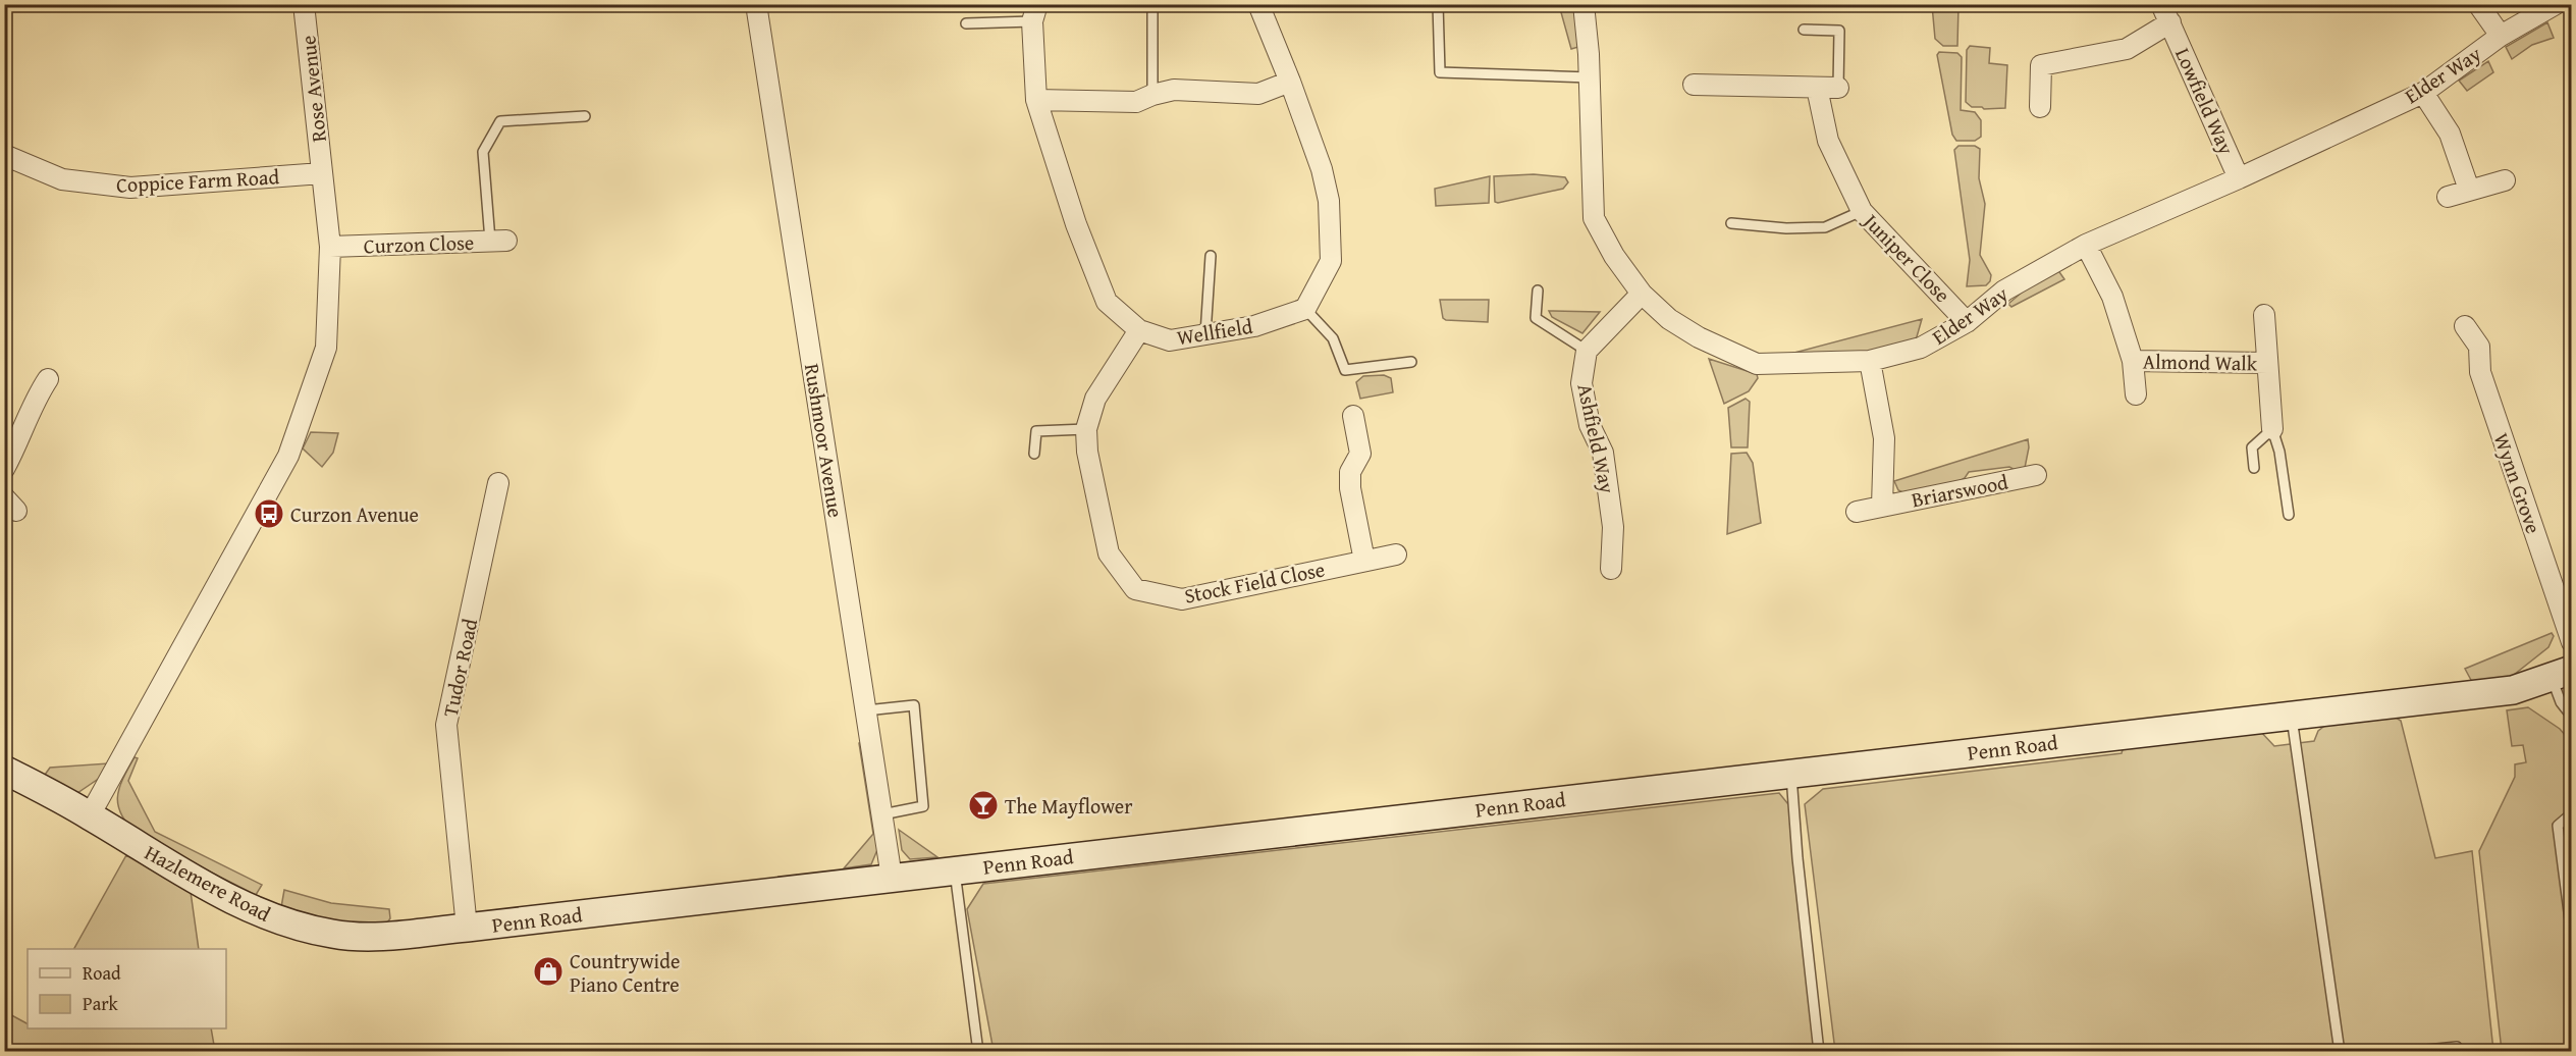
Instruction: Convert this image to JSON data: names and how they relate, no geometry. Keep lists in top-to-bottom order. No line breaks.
{"streets":{"main road":["Penn Road","Hazlemere Road"],"street":["Elder Way","Rose Avenue","Lowfield Way","Coppice Farm Road","Curzon Close","Juniper Close","Wellfield","Almond Walk","Ashfield Way","Rushmoor Avenue","Wynn Grove","Briarswood","Stock Field Close","Tudor Road"]},"crossings":[["Elder Way","Lowfield Way"],["Elder Way","Juniper Close"],["Elder Way","Almond Walk"],["Elder Way","Briarswood"],["Rose Avenue","Coppice Farm Road"],["Wellfield","Stock Field Close"],["Rushmoor Avenue","Penn Road"],["Tudor Road","Penn Road"],["Tudor Road","Hazlemere Road"],["Penn Road","Hazlemere Road"]],"places":{"bus stop":["Curzon Avenue"],"bar":["The Mayflower"],"shop":["Countrywide Piano Centre"]},"legend":["Road","Park"]}
